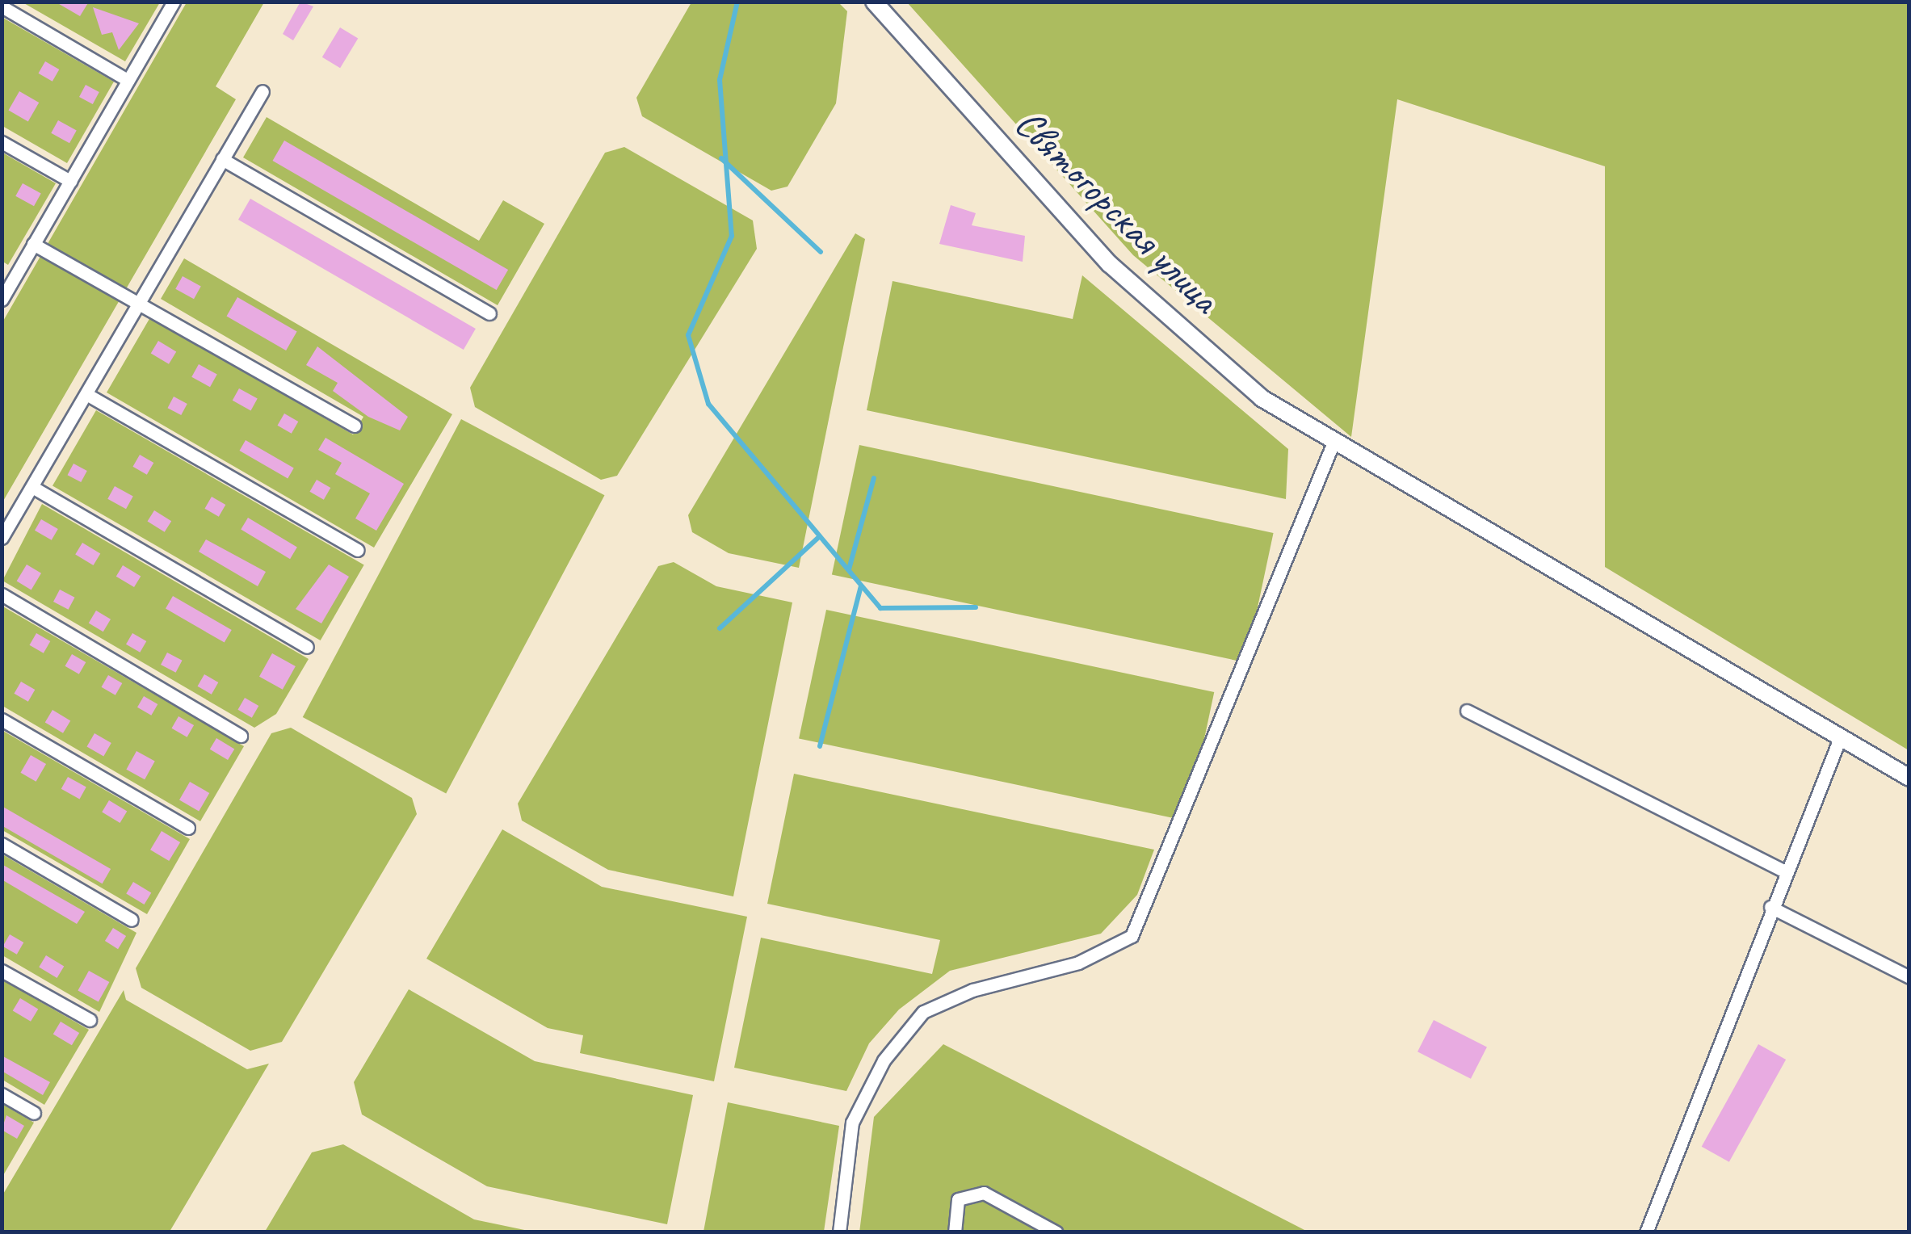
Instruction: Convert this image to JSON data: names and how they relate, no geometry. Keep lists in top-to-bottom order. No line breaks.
{"streets":{"street":["Святогорская улица"]}}
